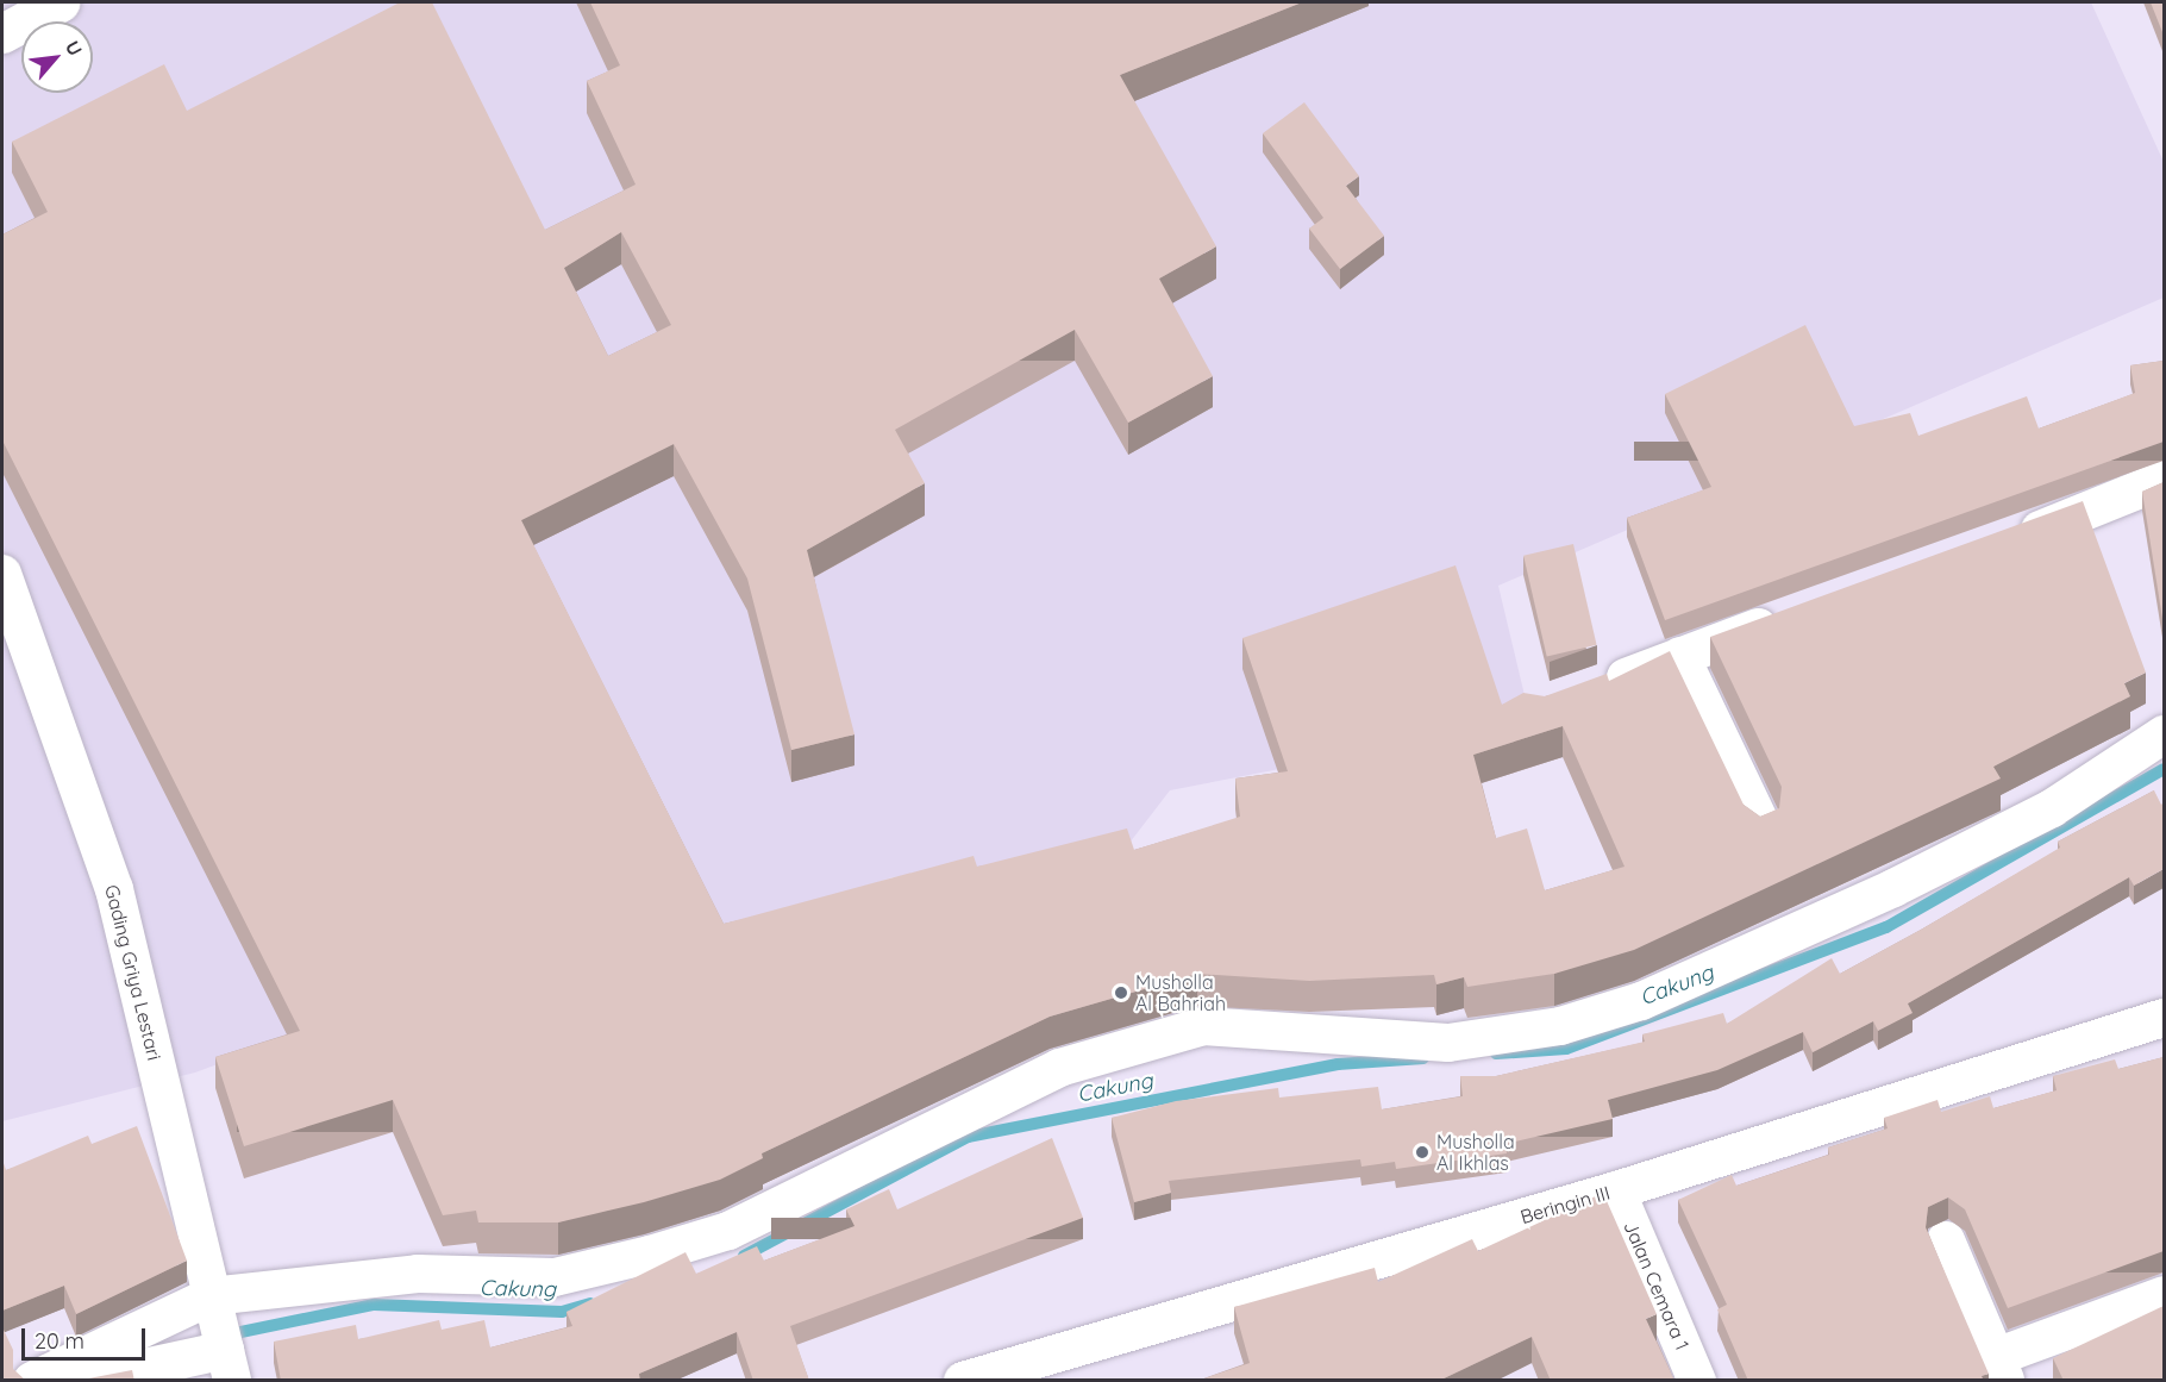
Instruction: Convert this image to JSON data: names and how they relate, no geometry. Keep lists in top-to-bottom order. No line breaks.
{"streets":{"street":["Gading Griya Lestari","Beringin III","Jalan Cemara 1"]},"crossings":[["Beringin III","Jalan Cemara 1"]],"water":["Cakung"],"places":["Musholla Al Bahriah","Musholla Al Ikhlas"],"scale_bar":"20 m","north":"top right"}
